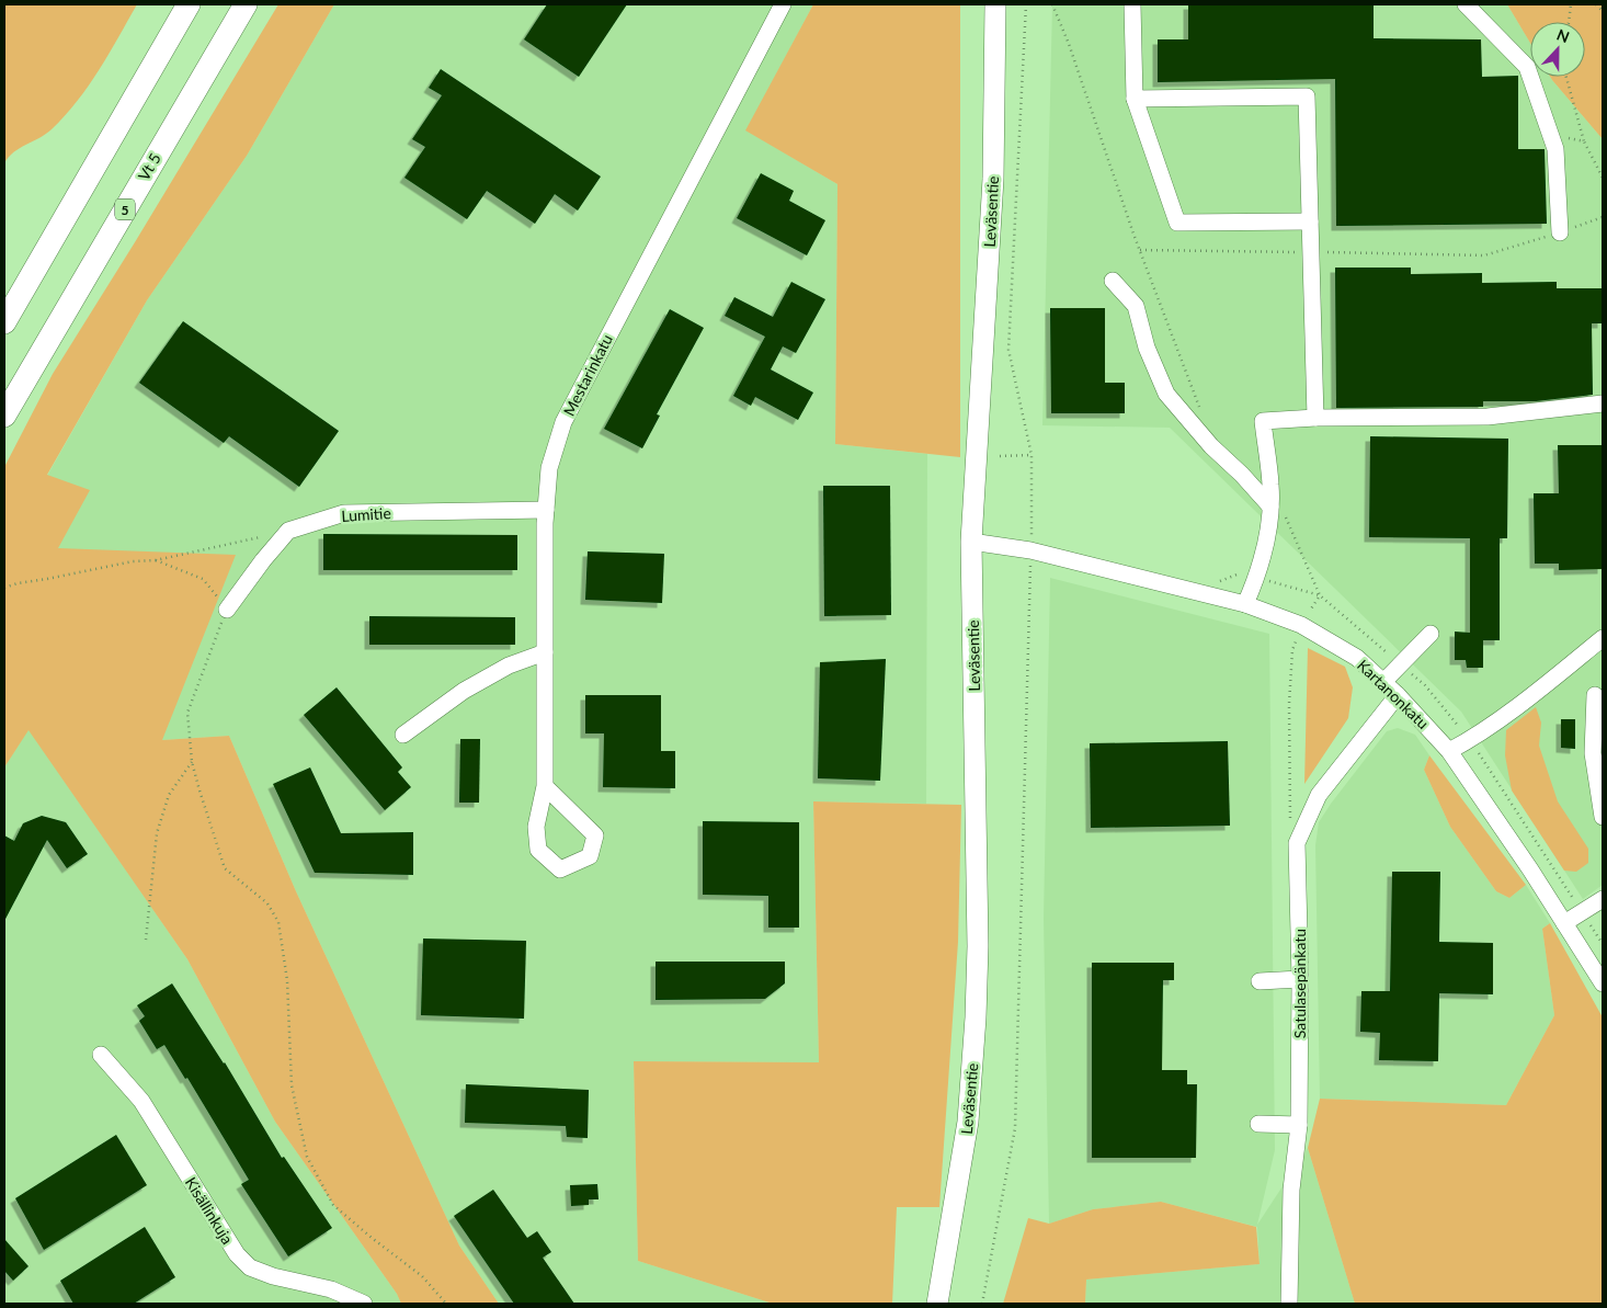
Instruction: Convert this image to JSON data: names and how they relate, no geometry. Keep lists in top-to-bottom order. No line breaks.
{"streets":{"highway":["Vt 5","5"],"main road":["Leväsentie"],"street":["Mestarinkatu","Lumitie","Kartanonkatu","Satulasepänkatu","Kisällinkuja"]},"crossings":[["Leväsentie","Kartanonkatu"],["Mestarinkatu","Lumitie"],["Kartanonkatu","Satulasepänkatu"]],"north":"top"}
